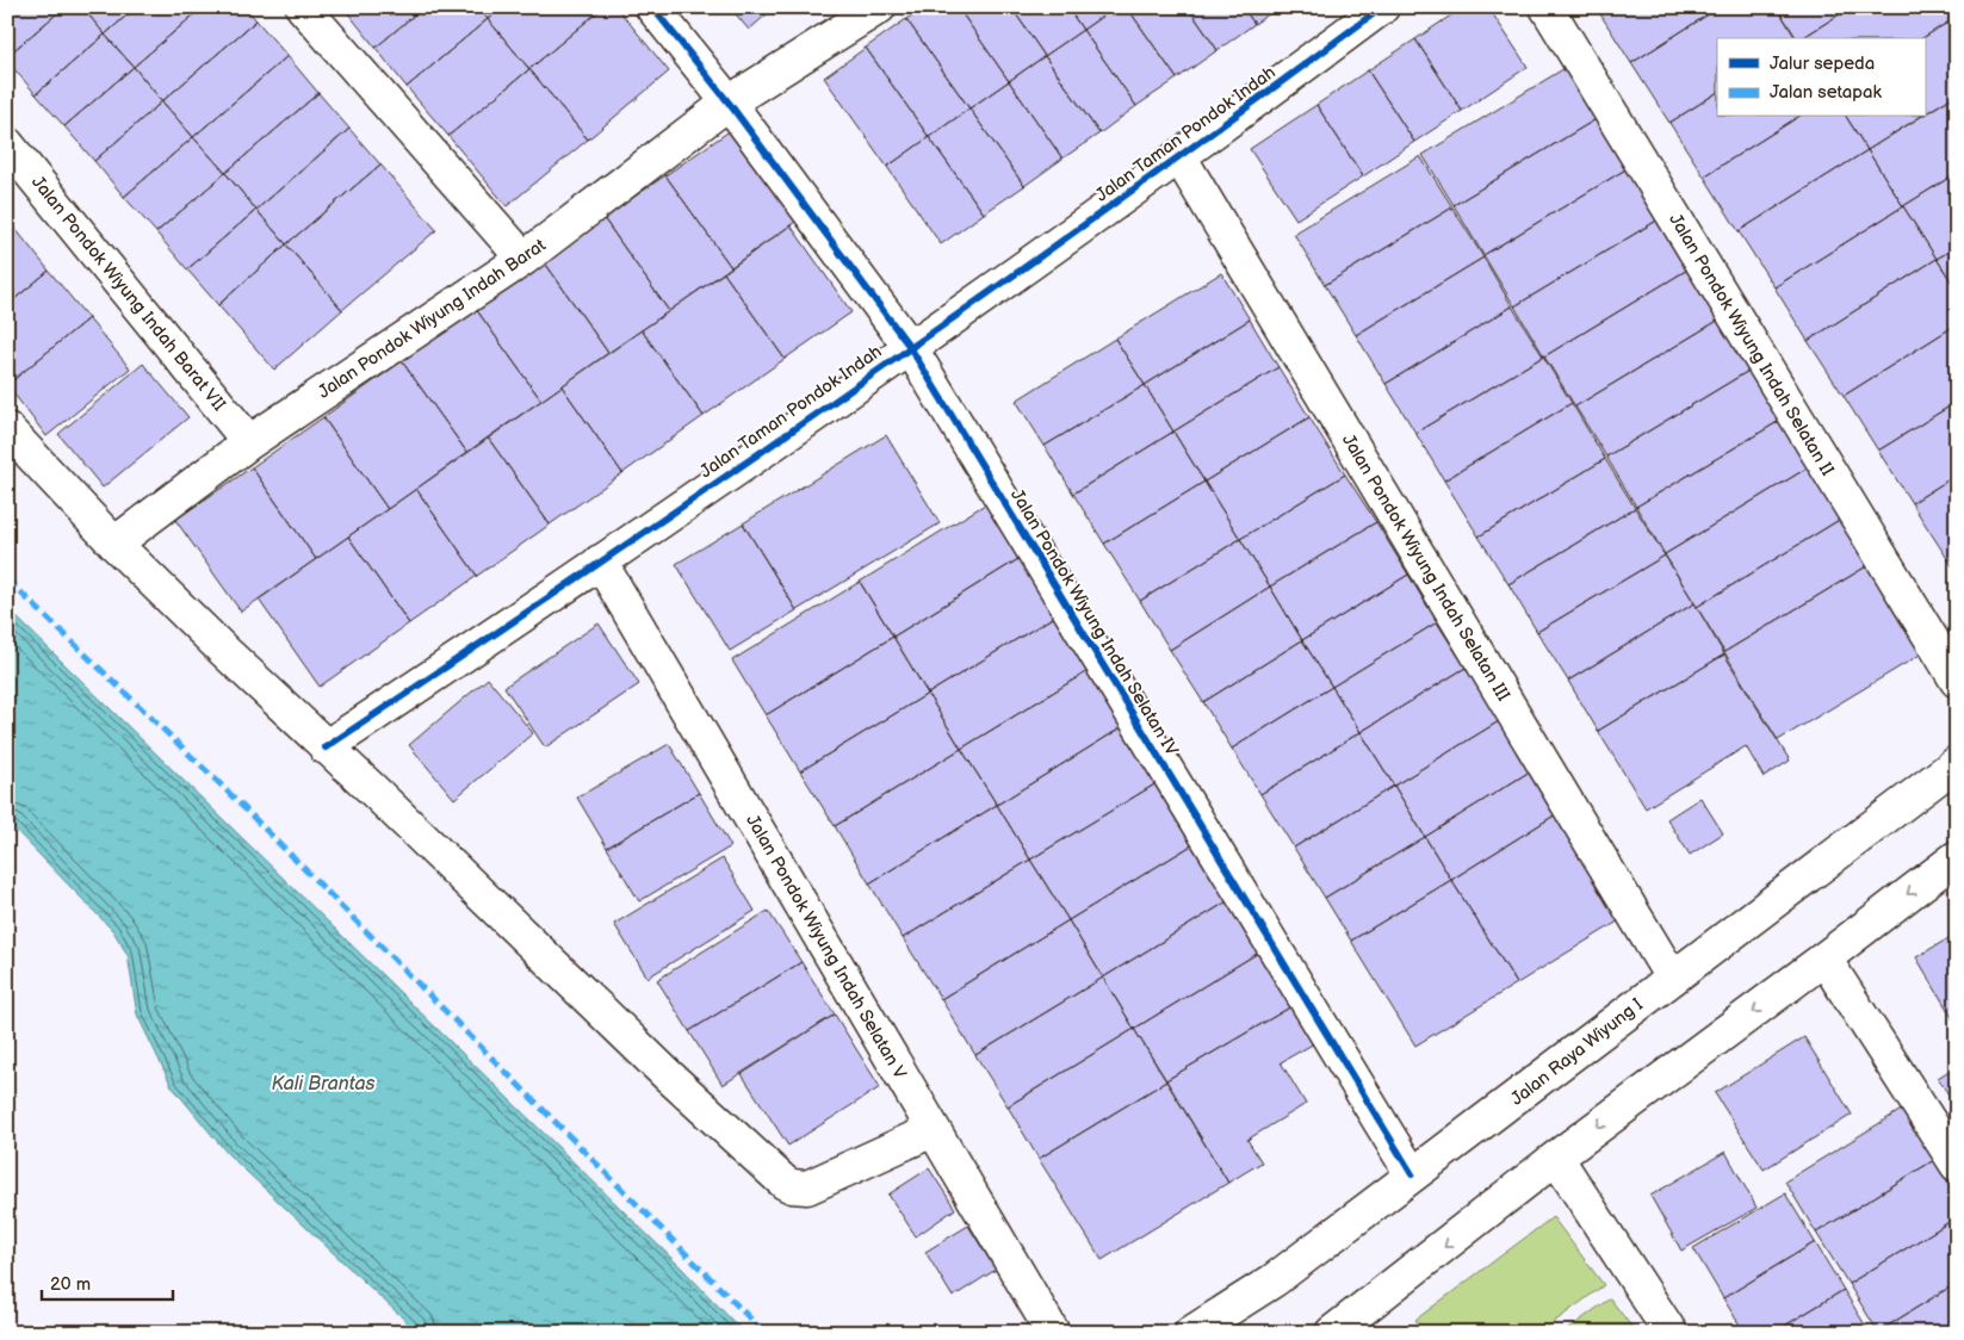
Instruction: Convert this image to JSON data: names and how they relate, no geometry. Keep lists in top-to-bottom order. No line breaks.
{"streets":{"street":["Jalan Taman Pondok Indah","Jalan Pondok Wiyung Indah Barat VII","Jalan Pondok Wiyung Indah Barat","Jalan Pondok Wiyung Indah Selatan II","Jalan Pondok Wiyung Indah Selatan III","Jalan Pondok Wiyung Indah Selatan IV","Jalan Pondok Wiyung Indah Selatan V","Jalan Raya Wiyung I"]},"crossings":[["Jalan Taman Pondok Indah","Jalan Pondok Wiyung Indah Selatan III"],["Jalan Taman Pondok Indah","Jalan Pondok Wiyung Indah Selatan IV"],["Jalan Taman Pondok Indah","Jalan Pondok Wiyung Indah Selatan V"],["Jalan Pondok Wiyung Indah Barat VII","Jalan Pondok Wiyung Indah Barat"],["Jalan Pondok Wiyung Indah Barat","Jalan Pondok Wiyung Indah Selatan IV"],["Jalan Pondok Wiyung Indah Selatan III","Jalan Raya Wiyung I"],["Jalan Pondok Wiyung Indah Selatan IV","Jalan Raya Wiyung I"]],"water":["Kali Brantas"],"legend":["Jalur sepeda","Jalan setapak"],"scale_bar":"20 m"}
